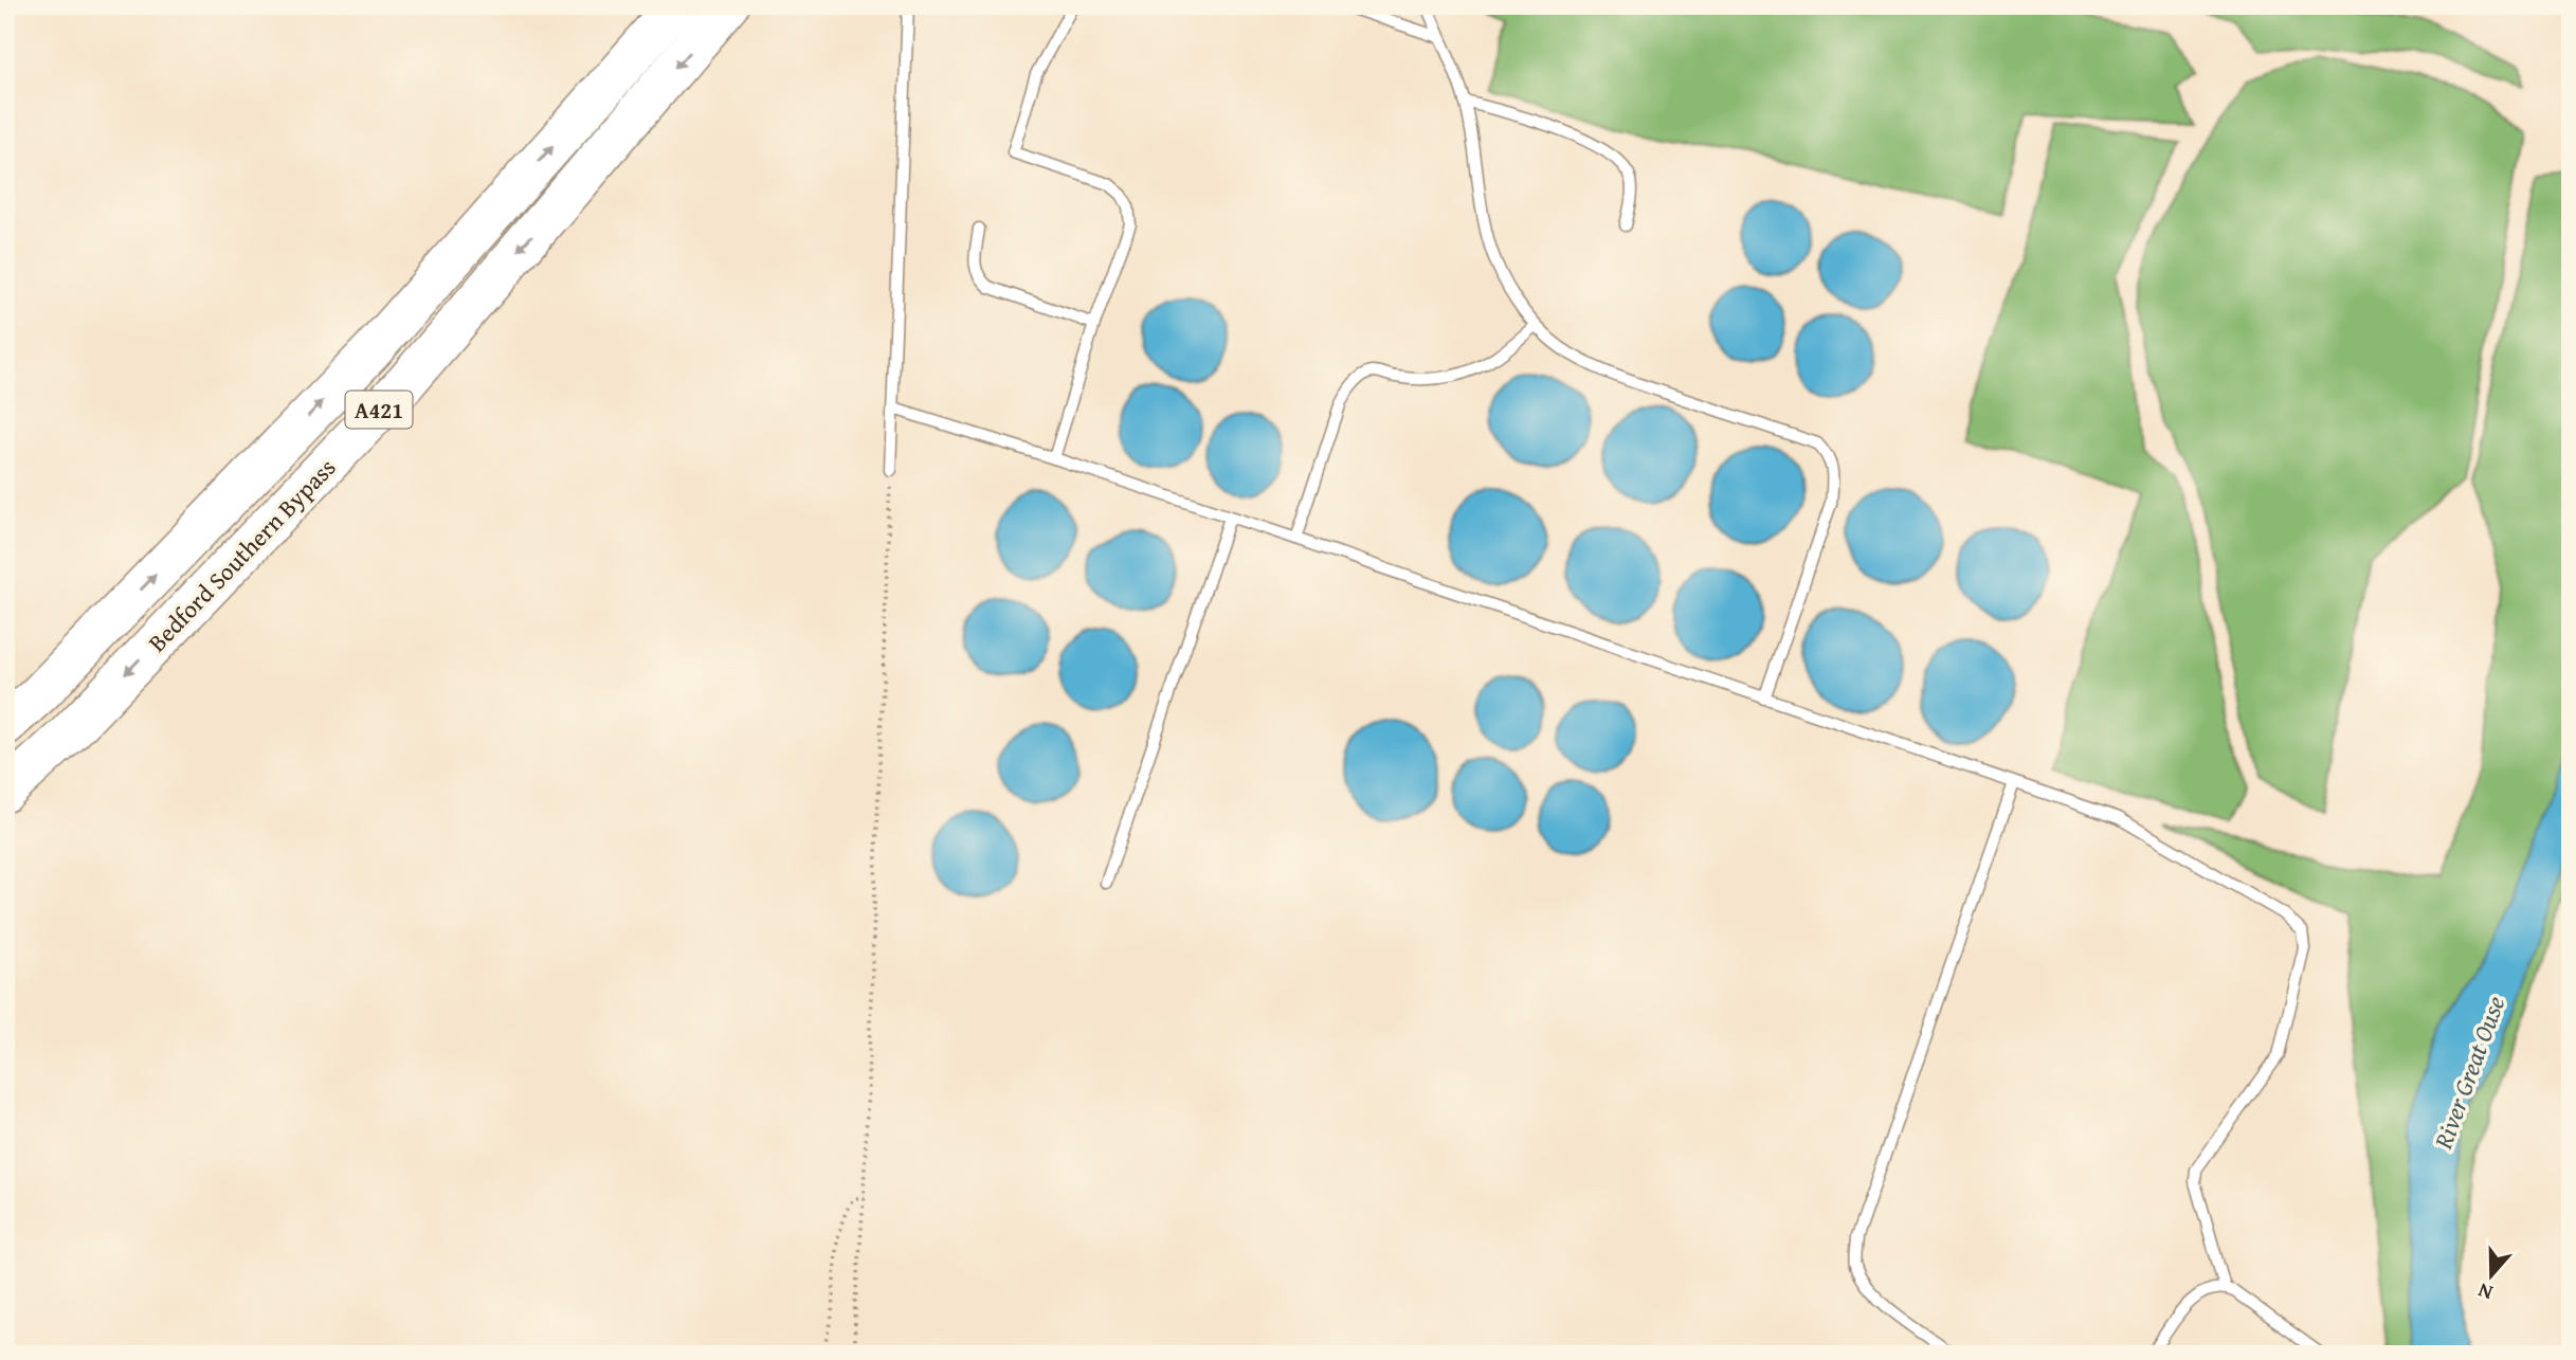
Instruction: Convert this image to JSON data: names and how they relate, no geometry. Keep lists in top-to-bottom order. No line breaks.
{"streets":{"highway":["A421","Bedford Southern Bypass"]},"water":["River Great Ouse"],"north":"bottom"}
